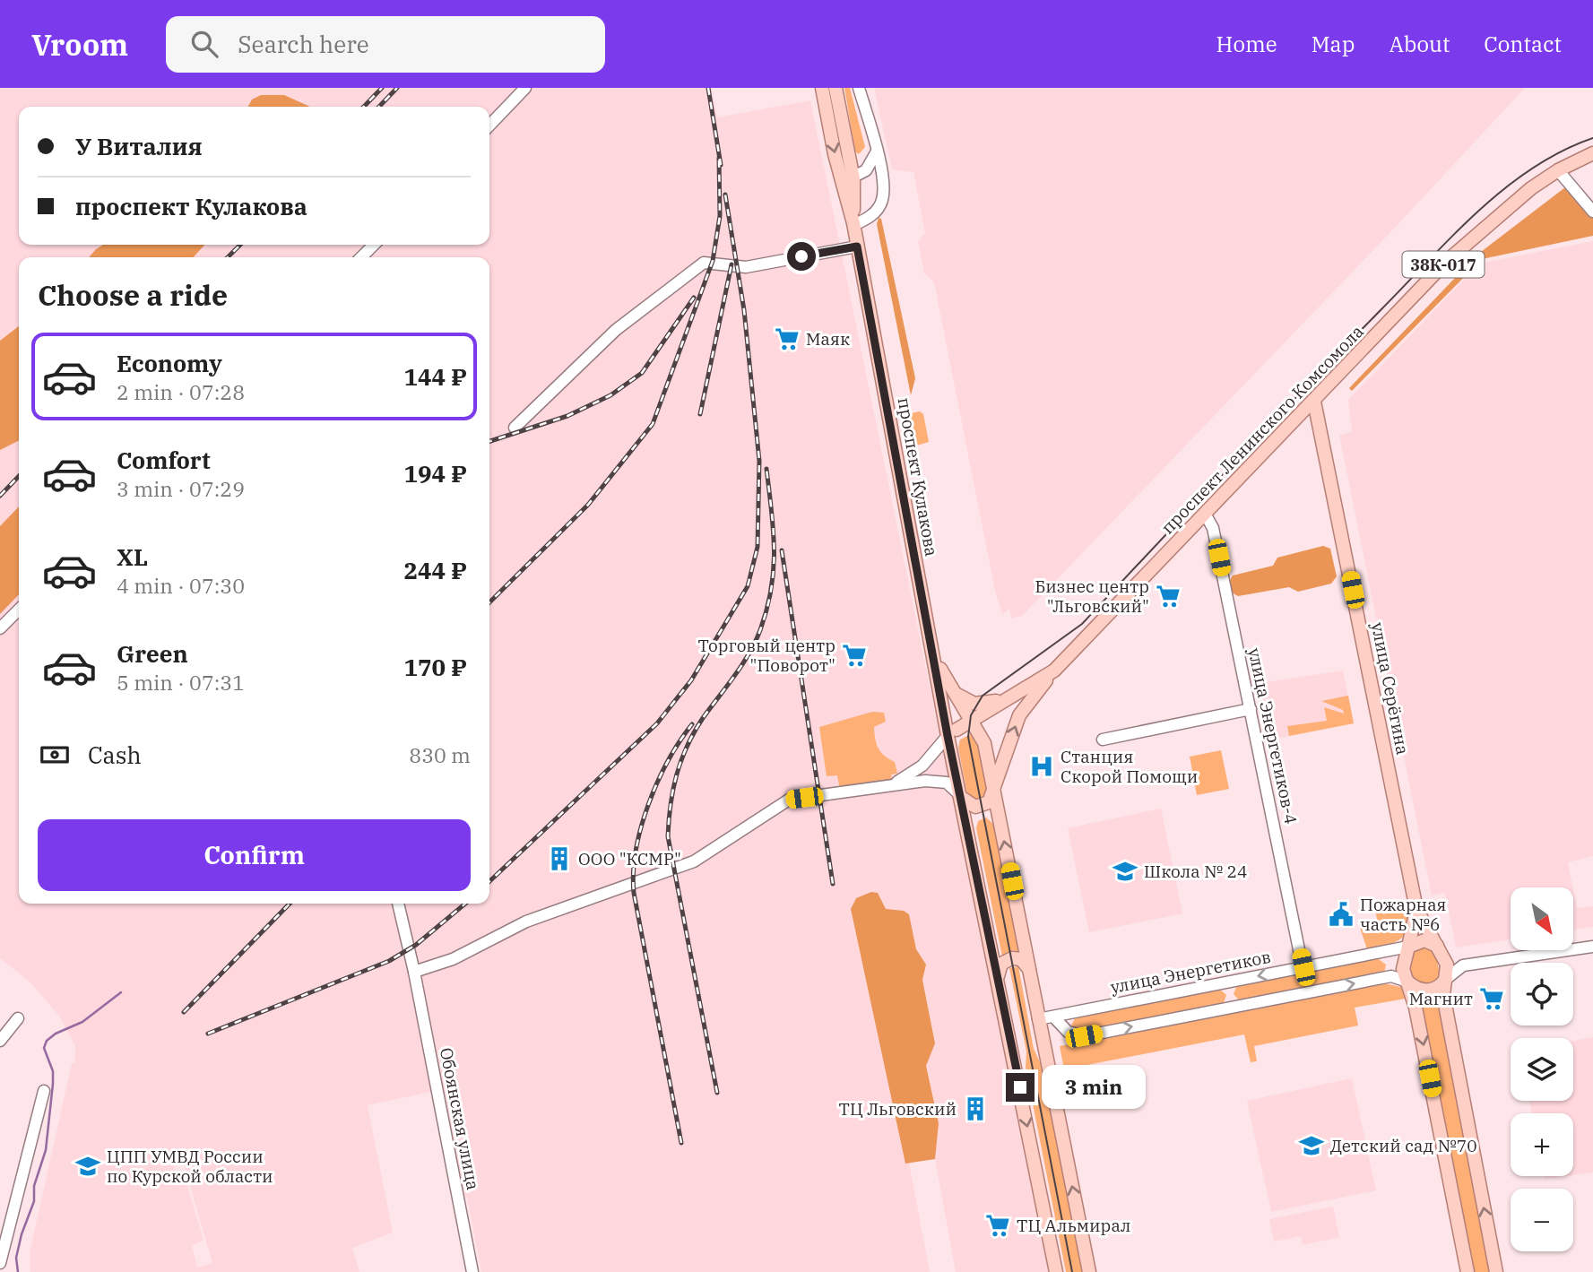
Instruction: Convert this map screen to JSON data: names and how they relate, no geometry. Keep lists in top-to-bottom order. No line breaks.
{"streets":{"main road":["38К-017","проспект Ленинского Комсомола","проспект Кулакова","улица Серёгина"],"street":["улица Энергетиков-4","улица Энергетиков","Обоянская улица"]},"crossings":[["проспект Ленинского Комсомола","проспект Кулакова"],["проспект Ленинского Комсомола","улица Серёгина"],["проспект Ленинского Комсомола","улица Энергетиков-4"],["улица Энергетиков-4","улица Энергетиков"]],"places":{"supermarket":["Маяк","Бизнес центр \"Льговский\"","Торговый центр \"Поворот\"","Магнит","ТЦ Альмирал"],"hospital":["Станция Скорой Помощи"],"building":["ООО \"КСМР\"","ТЦ Льговский"],"school or university":["Школа № 24","Детский сад №70","ЦПП УМВД России по Курской области"],"public building":["Пожарная часть №6"]},"north":"bottom right","page":{"header":"Vroom","search":"Search here","nav":["Home","Map","About","Contact"],"banner":["У Виталия","проспект Кулакова"],"heading":"Choose a ride","list":[{"name":"Economy","note":"2 min · 07:28","value":"144 ₽"},{"name":"Comfort","note":"3 min · 07:29","value":"194 ₽"},{"name":"XL","note":"4 min · 07:30","value":"244 ₽"},{"name":"Green","note":"5 min · 07:31","value":"170 ₽"}],"pay":["Cash","830 m"],"buttons":"Confirm","map_buttons":["+","−"],"bubble":"3 min"}}
